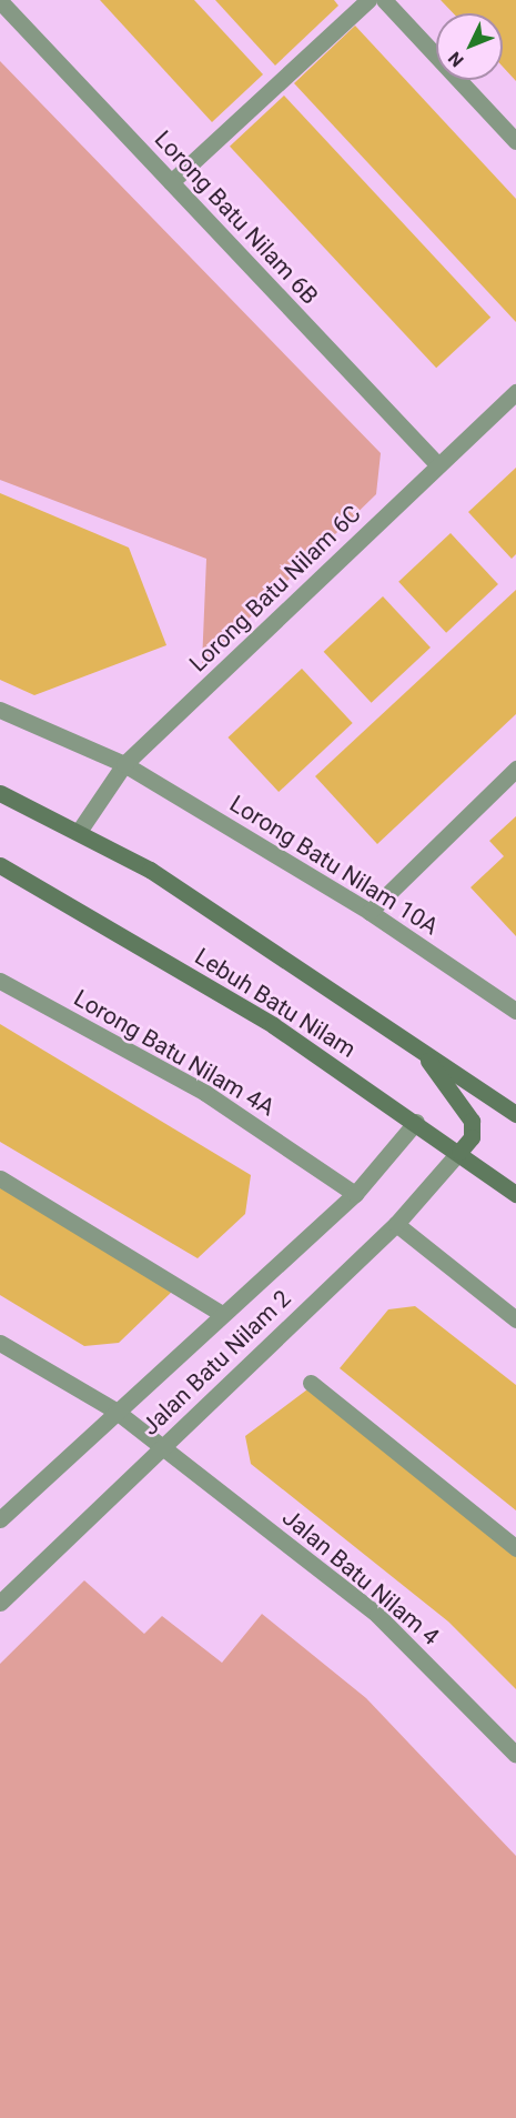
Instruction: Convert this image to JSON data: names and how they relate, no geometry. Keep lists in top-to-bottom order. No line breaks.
{"streets":{"main road":["Lebuh Batu Nilam"],"street":["Lorong Batu Nilam 6B","Lorong Batu Nilam 6C","Lorong Batu Nilam 10A","Lorong Batu Nilam 4A","Jalan Batu Nilam 2","Jalan Batu Nilam 4"]},"crossings":[["Lorong Batu Nilam 6B","Lorong Batu Nilam 6C"],["Lorong Batu Nilam 6C","Lorong Batu Nilam 10A"],["Lorong Batu Nilam 6C","Lebuh Batu Nilam"],["Lebuh Batu Nilam","Jalan Batu Nilam 2"],["Lorong Batu Nilam 4A","Jalan Batu Nilam 2"],["Jalan Batu Nilam 2","Jalan Batu Nilam 4"]],"north":"bottom left"}
